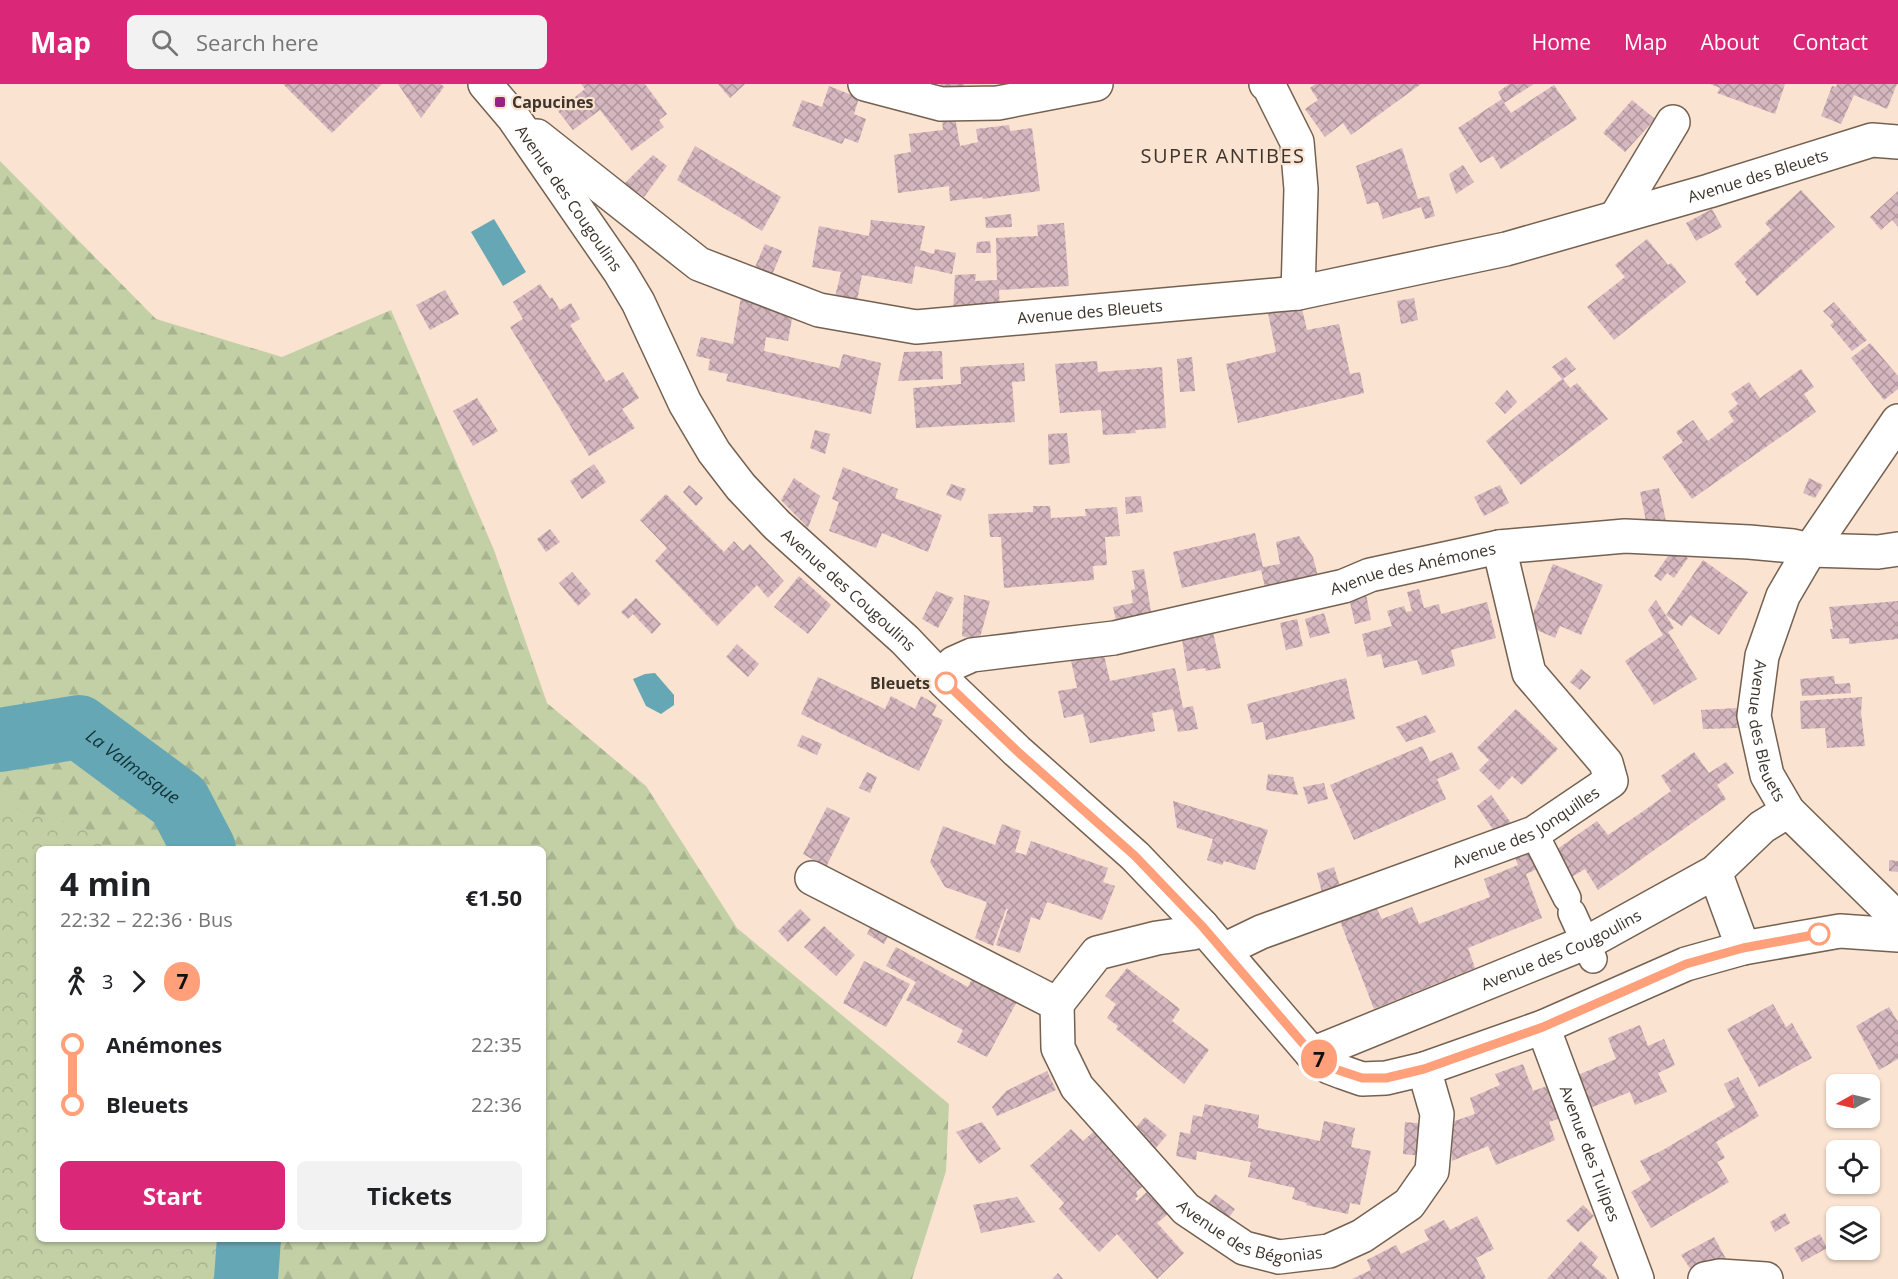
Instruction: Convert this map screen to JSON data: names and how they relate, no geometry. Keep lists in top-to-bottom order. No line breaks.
{"streets":{"street":["Avenue des Bleuets","Avenue des Cougoulins","Avenue des Anémones","Avenue des Jonquilles","Avenue des Tulipes","Avenue des Bégonias"]},"crossings":[["Avenue des Bleuets","Avenue des Cougoulins"],["Avenue des Bleuets","Avenue des Anémones"],["Avenue des Cougoulins","Avenue des Anémones"],["Avenue des Cougoulins","Avenue des Jonquilles"],["Avenue des Cougoulins","Avenue des Tulipes"],["Avenue des Cougoulins","Avenue des Bégonias"],["Avenue des Anémones","Avenue des Jonquilles"]],"districts":["SUPER ANTIBES"],"water":["La Valmasque"],"places":{"transit":["Capucines"],"other":["Bleuets"]},"lines":["bus line 7"],"north":"left","page":{"header":"Map","search":"Search here","nav":["Home","Map","About","Contact"],"on_map":"7","heading":["4 min","22:32 – 22:36 · Bus","€1.50"],"legs":["3","7"],"list":[{"name":"Anémones","value":"22:35"},{"name":"Bleuets","value":"22:36"}],"buttons":["Start","Tickets"]}}
